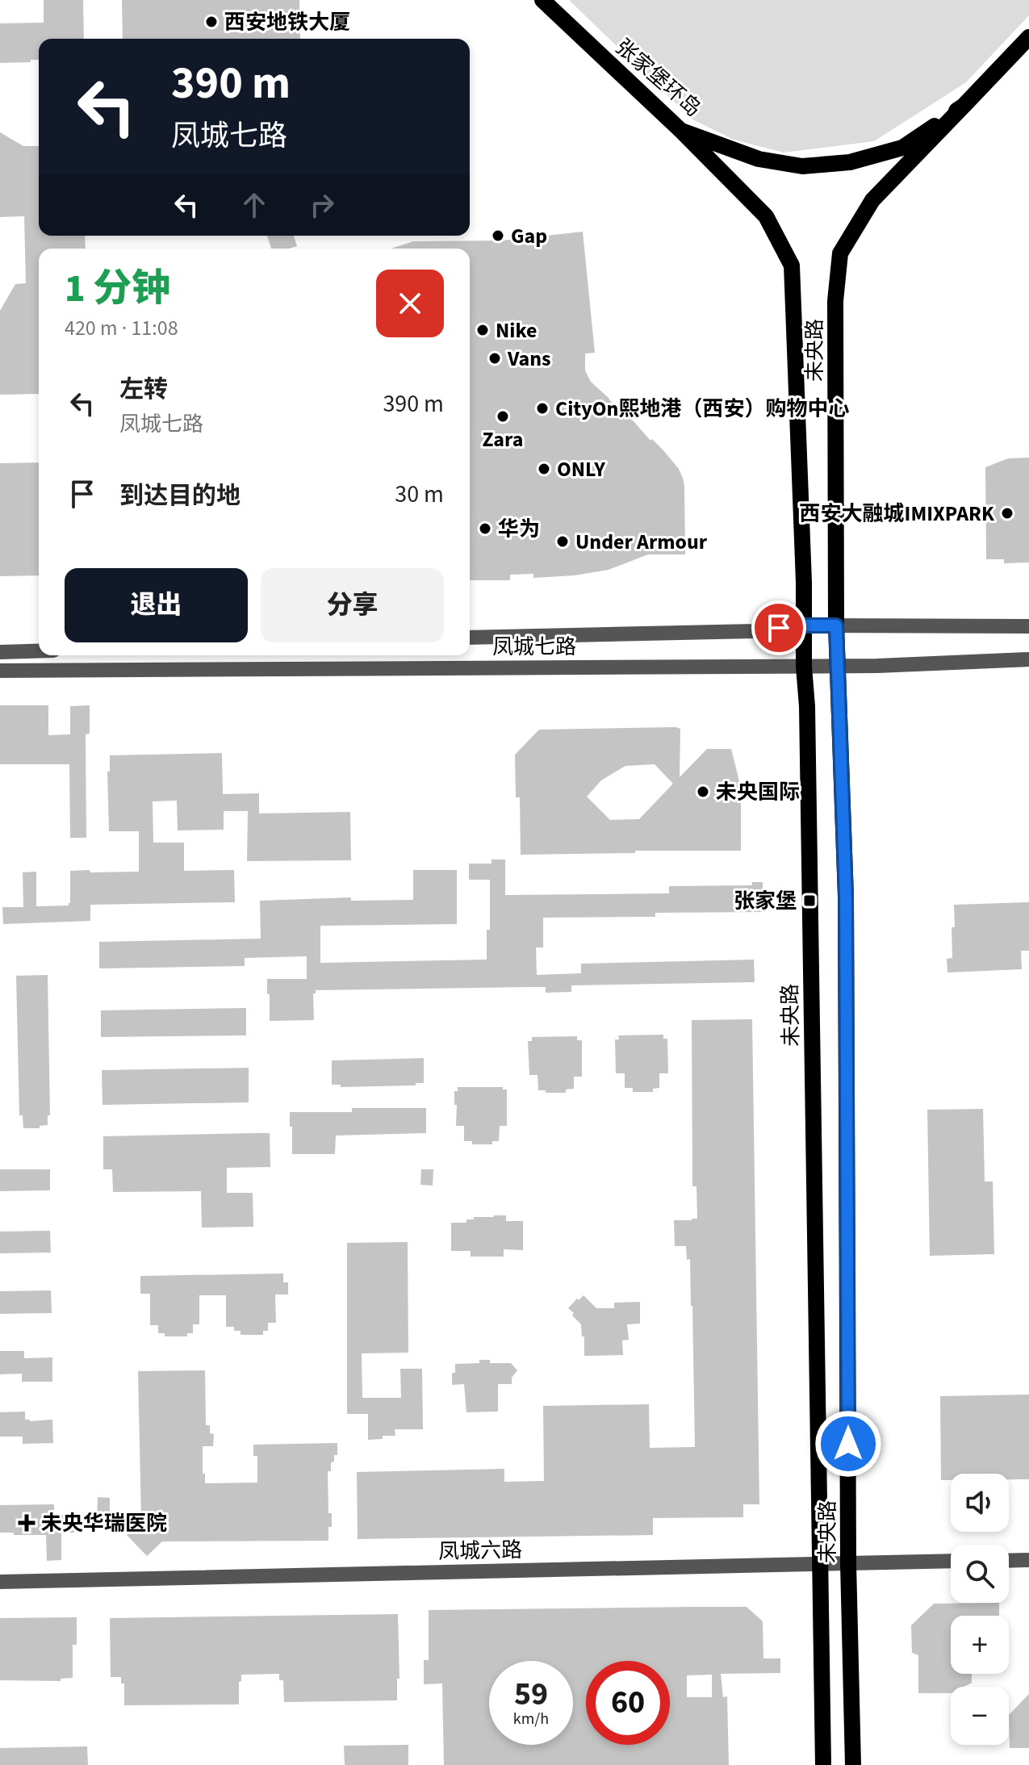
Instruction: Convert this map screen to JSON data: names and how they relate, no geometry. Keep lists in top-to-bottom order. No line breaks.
{"streets":{"main road":["张家堡环岛","未央路"],"street":["凤城七路","凤城六路"]},"crossings":[["张家堡环岛","未央路"],["未央路","凤城七路"],["未央路","凤城六路"]],"places":{"other":["西安地铁大厦","Gap","Nike","Vans","CityOn熙地港（西安）购物中心","Zara","ONLY","西安大融城IMIXPARK","华为","Under Armour","未央国际"],"transit":["张家堡"],"health":["未央华瑞医院"]},"page":{"turn":["390 m","凤城七路"],"heading":["1 分钟","420 m · 11:08"],"list":[{"name":"左转","note":"凤城七路","value":"390 m"},{"name":"到达目的地","value":"30 m"}],"buttons":["退出","分享"],"map_buttons":["+","−"],"speed":"59 km/h","limit":"60"}}
